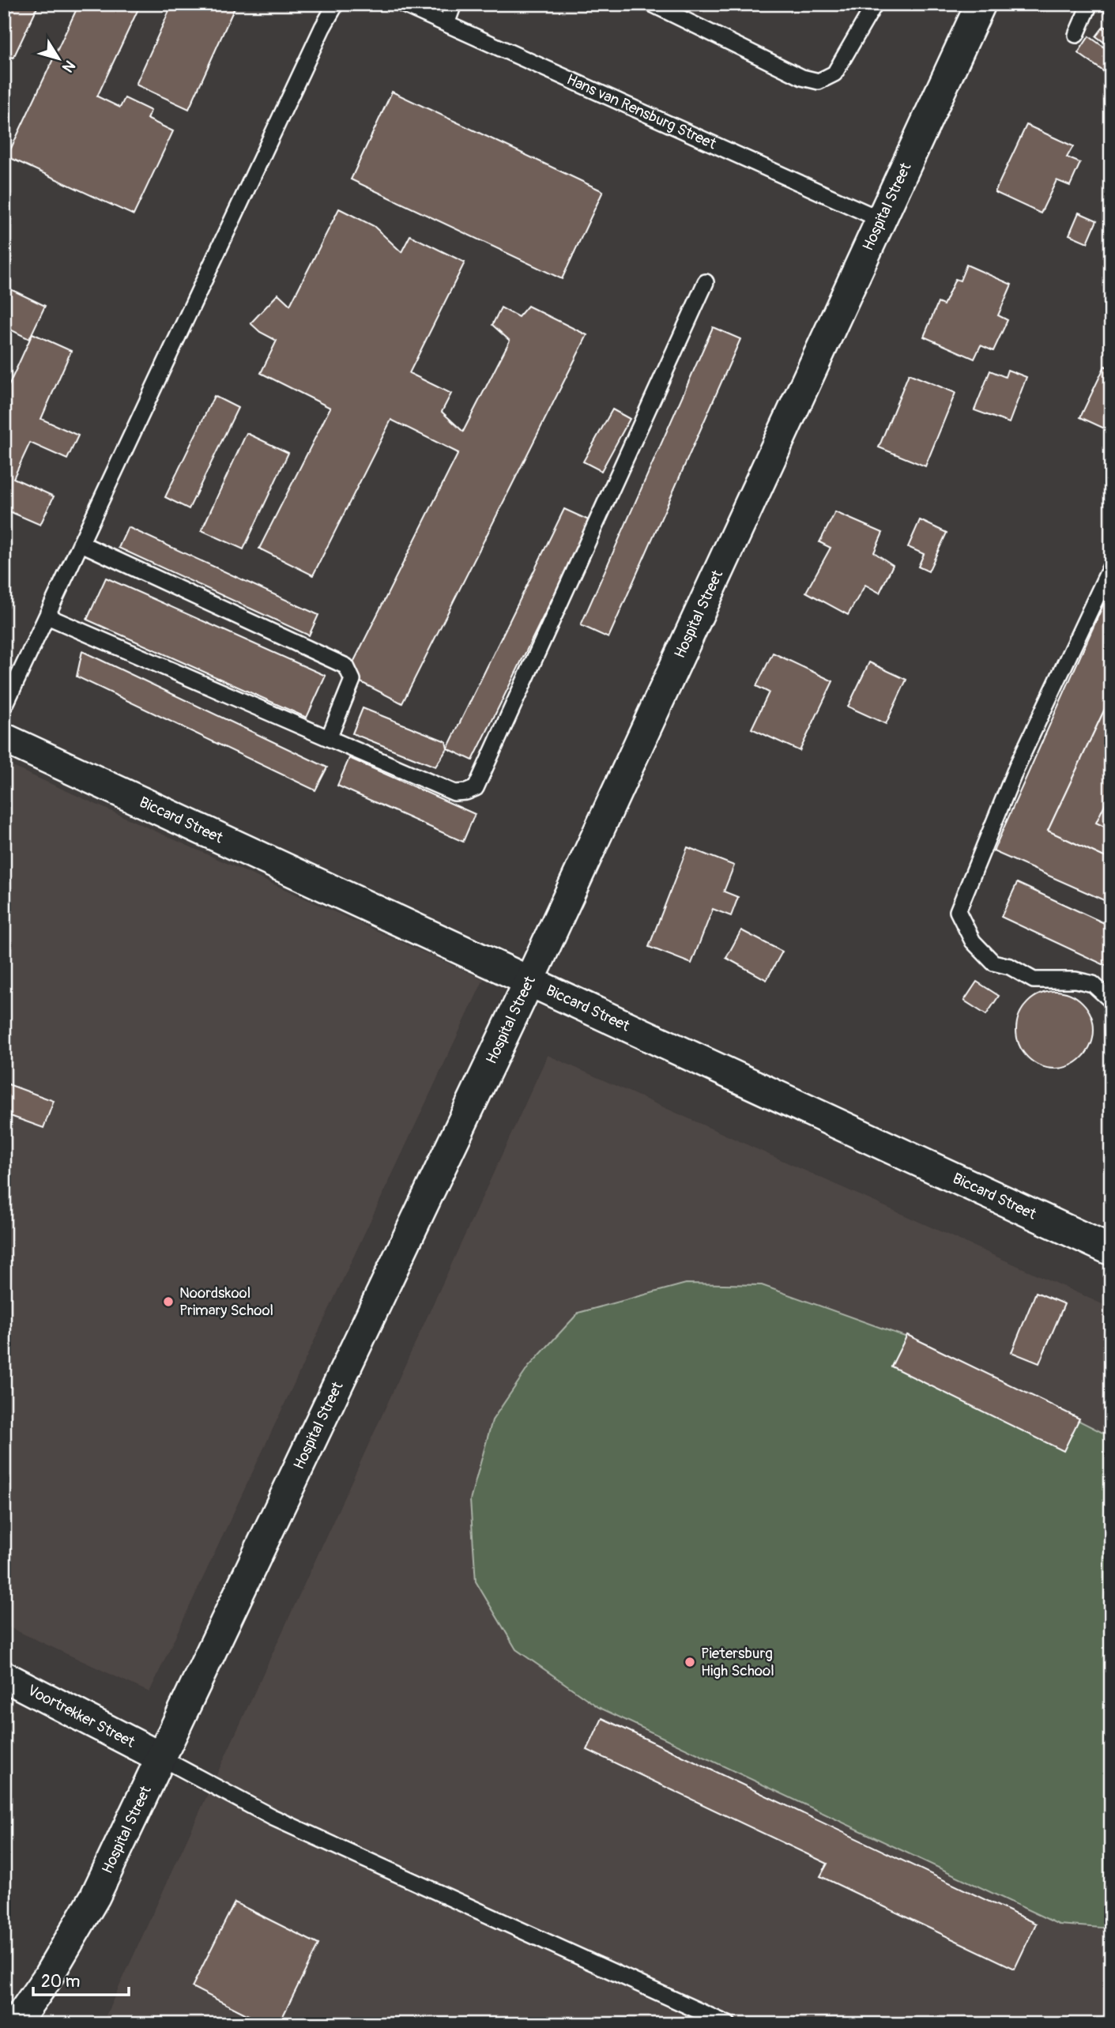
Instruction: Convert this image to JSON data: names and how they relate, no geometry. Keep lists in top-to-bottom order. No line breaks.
{"streets":{"street":["Hospital Street","Biccard Street","Voortrekker Street"],"lane":["Hans van Rensburg Street"]},"crossings":[["Hans van Rensburg Street","Hospital Street"],["Hospital Street","Biccard Street"],["Hospital Street","Voortrekker Street"]],"places":["Noordskool Primary School","Pietersburg High School"],"scale_bar":"20 m","north":"bottom right"}
